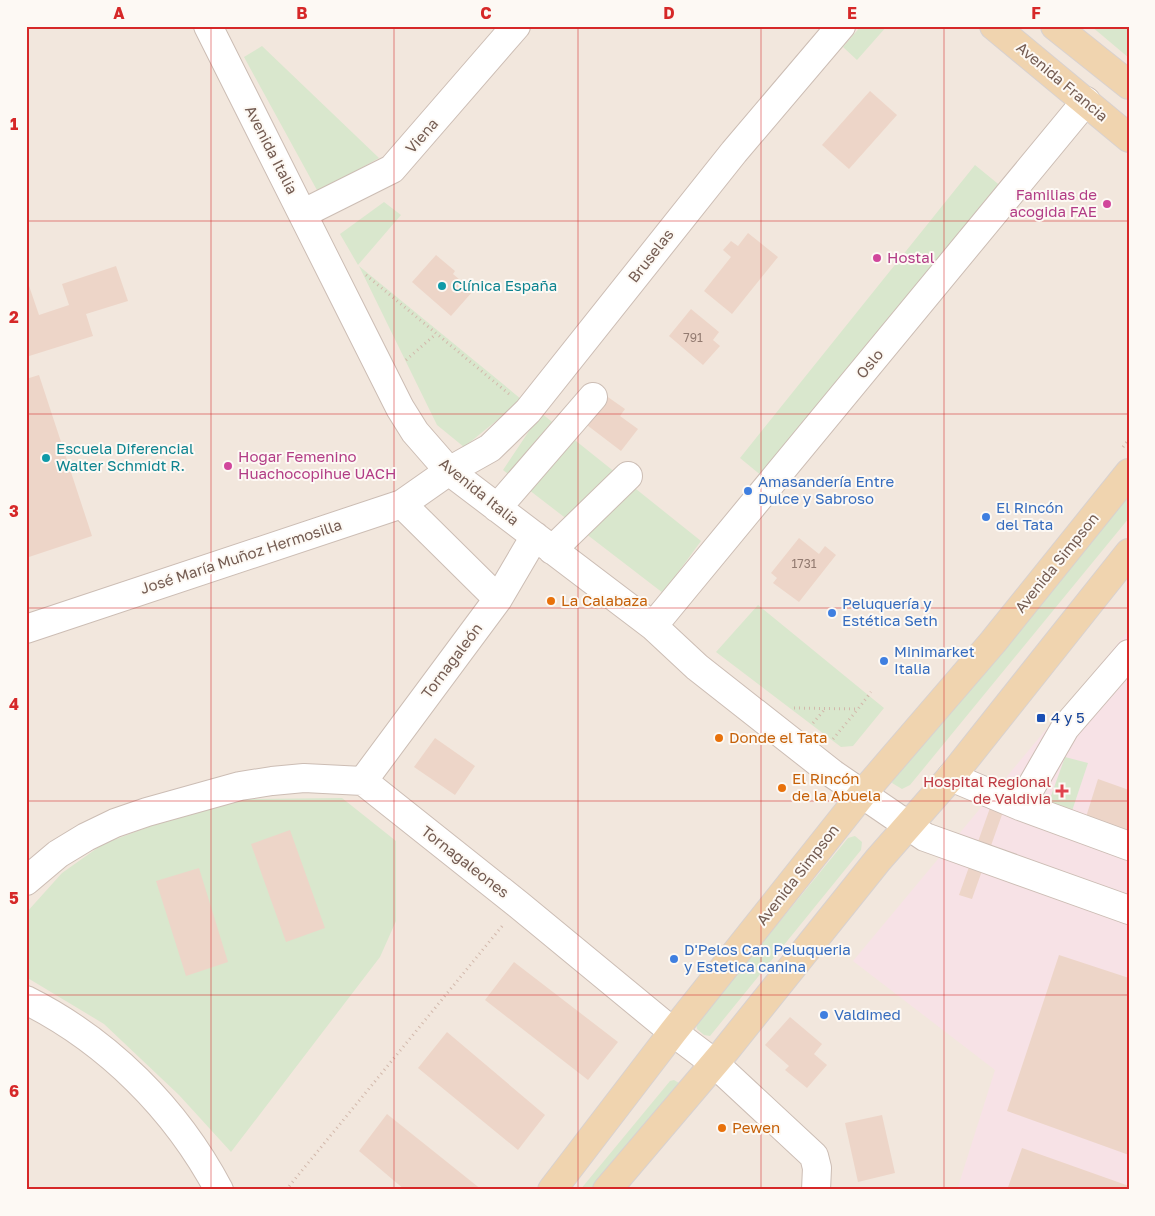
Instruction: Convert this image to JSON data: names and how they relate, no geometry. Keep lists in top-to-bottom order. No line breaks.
{"streets":{"main road":["Avenida Francia","Avenida Simpson"],"street":["Viena","Avenida Italia","Bruselas","Oslo","José María Muñoz Hermosilla","Tornagaleón","Tornagaleones"]},"crossings":[["Avenida Francia","Oslo"],["Viena","Avenida Italia"],["Avenida Italia","Bruselas"],["Avenida Italia","Oslo"],["Avenida Italia","José María Muñoz Hermosilla"],["Avenida Italia","Avenida Simpson"],["Avenida Italia","Tornagaleón"],["Bruselas","José María Muñoz Hermosilla"],["Avenida Simpson","Tornagaleones"],["Tornagaleón","Tornagaleones"]],"places":{"other":["Familias de acogida FAE","Hostal","Clínica España","Escuela Diferencial Walter Schmidt R.","Hogar Femenino Huachocopihue UACH","Amasandería Entre Dulce y Sabroso","El Rincón del Tata","La Calabaza","Peluquería y Estética Seth","Minimarket Italia","Donde el Tata","El Rincón de la Abuela","D'Pelos Can Peluqueria y Estetica canina","Valdimed","Pewen"],"transit":["4 y 5"],"health":["Hospital Regional de Valdivia"]},"house_numbers":["791","1731"],"grid":{"columns":["A","B","C","D","E","F"],"rows":["1","2","3","4","5","6"]}}
